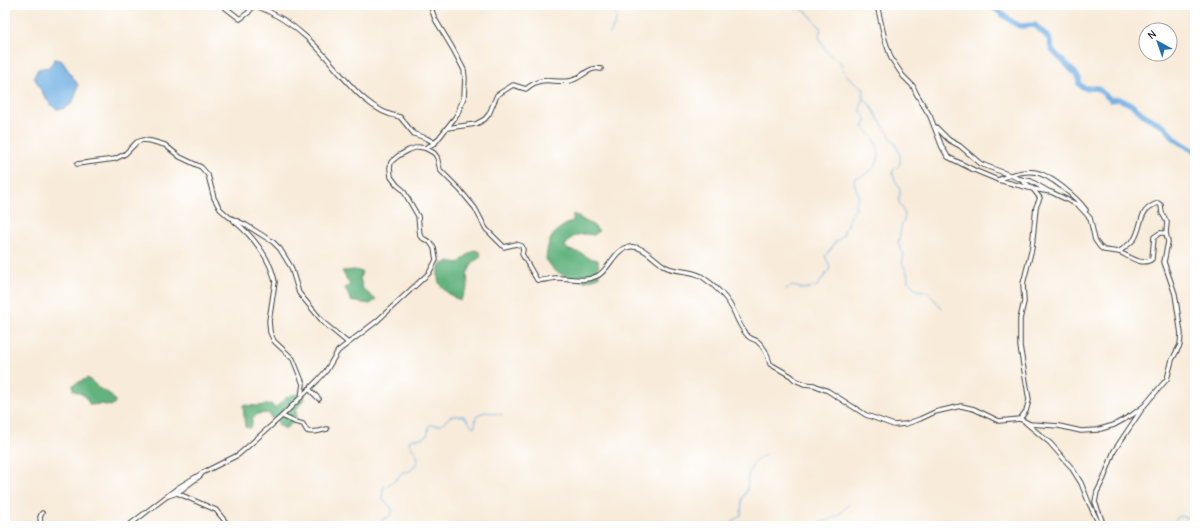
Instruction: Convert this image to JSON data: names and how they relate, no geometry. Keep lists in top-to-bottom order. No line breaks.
{"north":"top left"}
